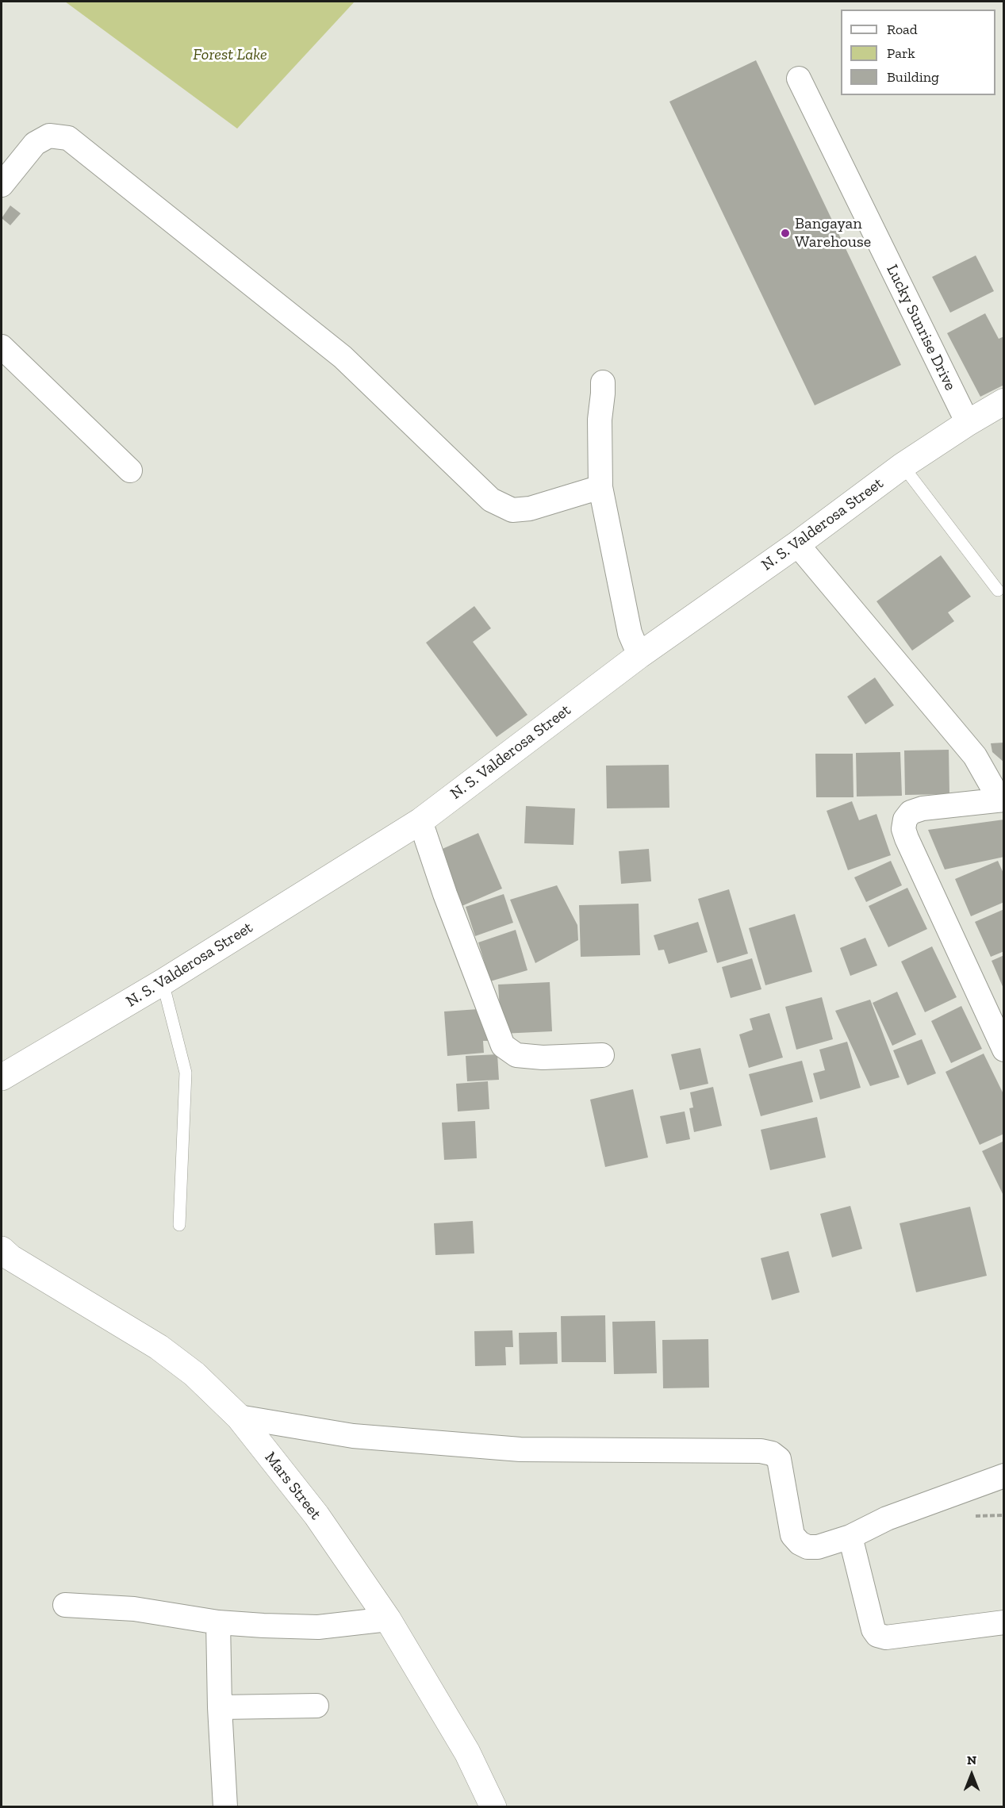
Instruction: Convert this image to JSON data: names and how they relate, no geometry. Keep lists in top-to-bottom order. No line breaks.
{"streets":{"main road":["N. S. Valderosa Street","Mars Street"],"street":["Lucky Sunrise Drive"]},"crossings":[["Lucky Sunrise Drive","N. S. Valderosa Street"]],"parks":["Forest Lake"],"places":["Bangayan Warehouse"],"legend":["Road","Park","Building"],"north":"top"}
